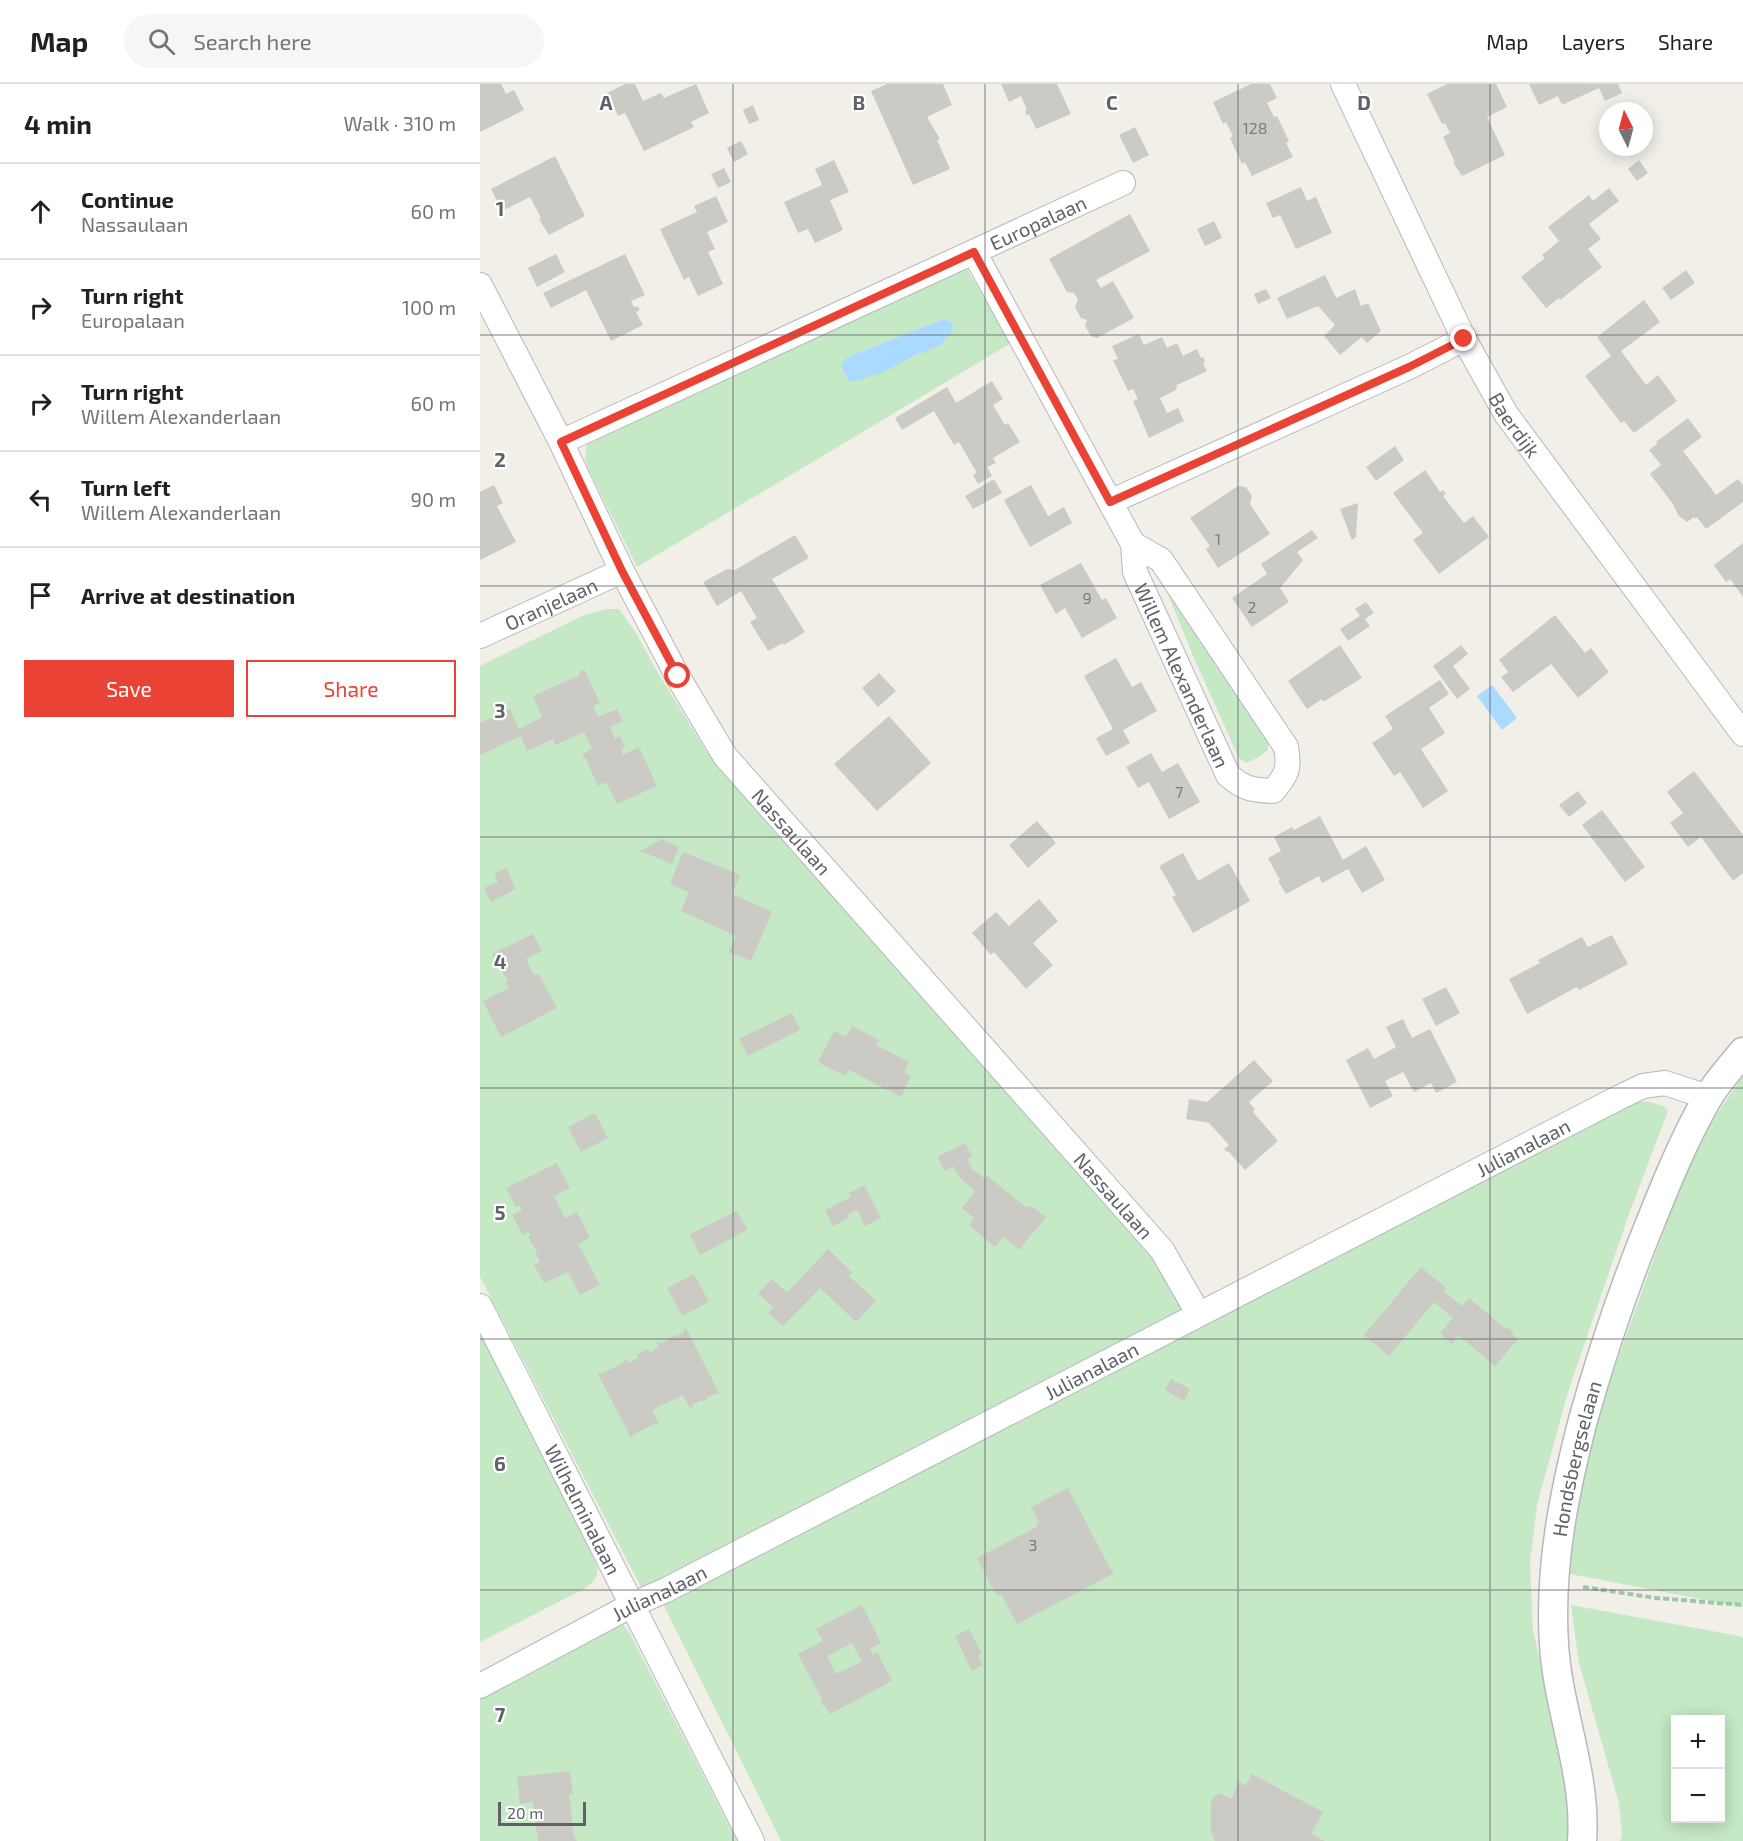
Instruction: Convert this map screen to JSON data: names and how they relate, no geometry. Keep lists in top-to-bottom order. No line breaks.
{"streets":{"street":["Europalaan","Baerdijk","Oranjelaan","Willem Alexanderlaan","Nassaulaan","Julianalaan","Hondsbergselaan","Wilhelminalaan"]},"crossings":[["Europalaan","Willem Alexanderlaan"],["Europalaan","Nassaulaan"],["Oranjelaan","Nassaulaan"],["Nassaulaan","Julianalaan"],["Julianalaan","Hondsbergselaan"],["Julianalaan","Wilhelminalaan"]],"house_numbers":["128","1","9","2","7","3"],"scale_bar":"20 m","north":"top","page":{"header":"Map","search":"Search here","nav":["Map","Layers","Share"],"heading":["4 min","Walk · 310 m"],"list":[["Continue","Nassaulaan","60 m"],["Turn right","Europalaan","100 m"],["Turn right","Willem Alexanderlaan","60 m"],["Turn left","Willem Alexanderlaan","90 m"],"Arrive at destination"],"buttons":["Save","Share"],"map_buttons":["+","−"],"scale":"20 m"},"grid":{"columns":["A","B","C","D"],"rows":["1","2","3","4","5","6","7"]}}
